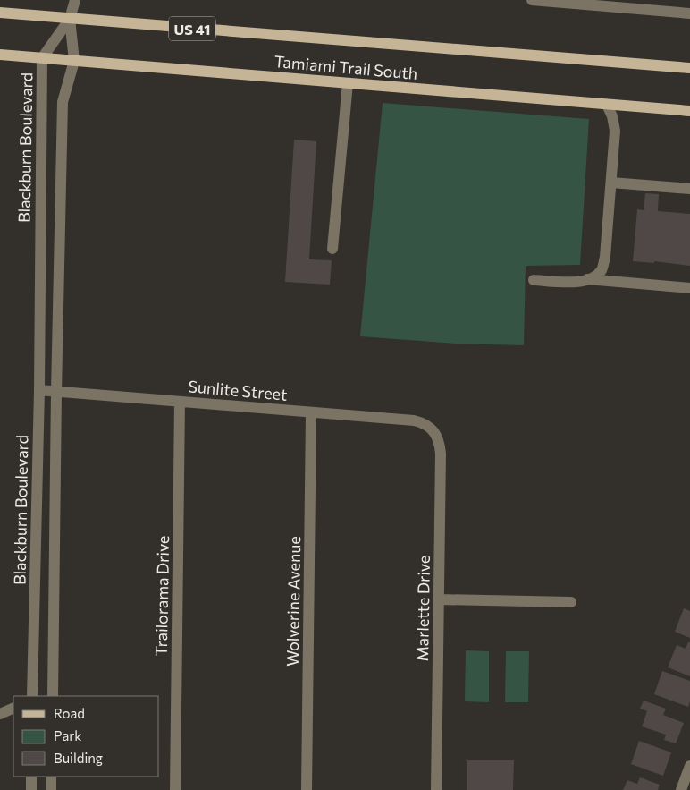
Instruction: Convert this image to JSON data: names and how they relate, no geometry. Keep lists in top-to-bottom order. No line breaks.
{"streets":{"main road":["US 41","Tamiami Trail South"],"street":["Blackburn Boulevard","Sunlite Street","Trailorama Drive","Wolverine Avenue","Marlette Drive"]},"crossings":[["Tamiami Trail South","Blackburn Boulevard"],["Blackburn Boulevard","Sunlite Street"],["Sunlite Street","Trailorama Drive"],["Sunlite Street","Wolverine Avenue"],["Sunlite Street","Marlette Drive"]],"legend":["Road","Park","Building"]}
